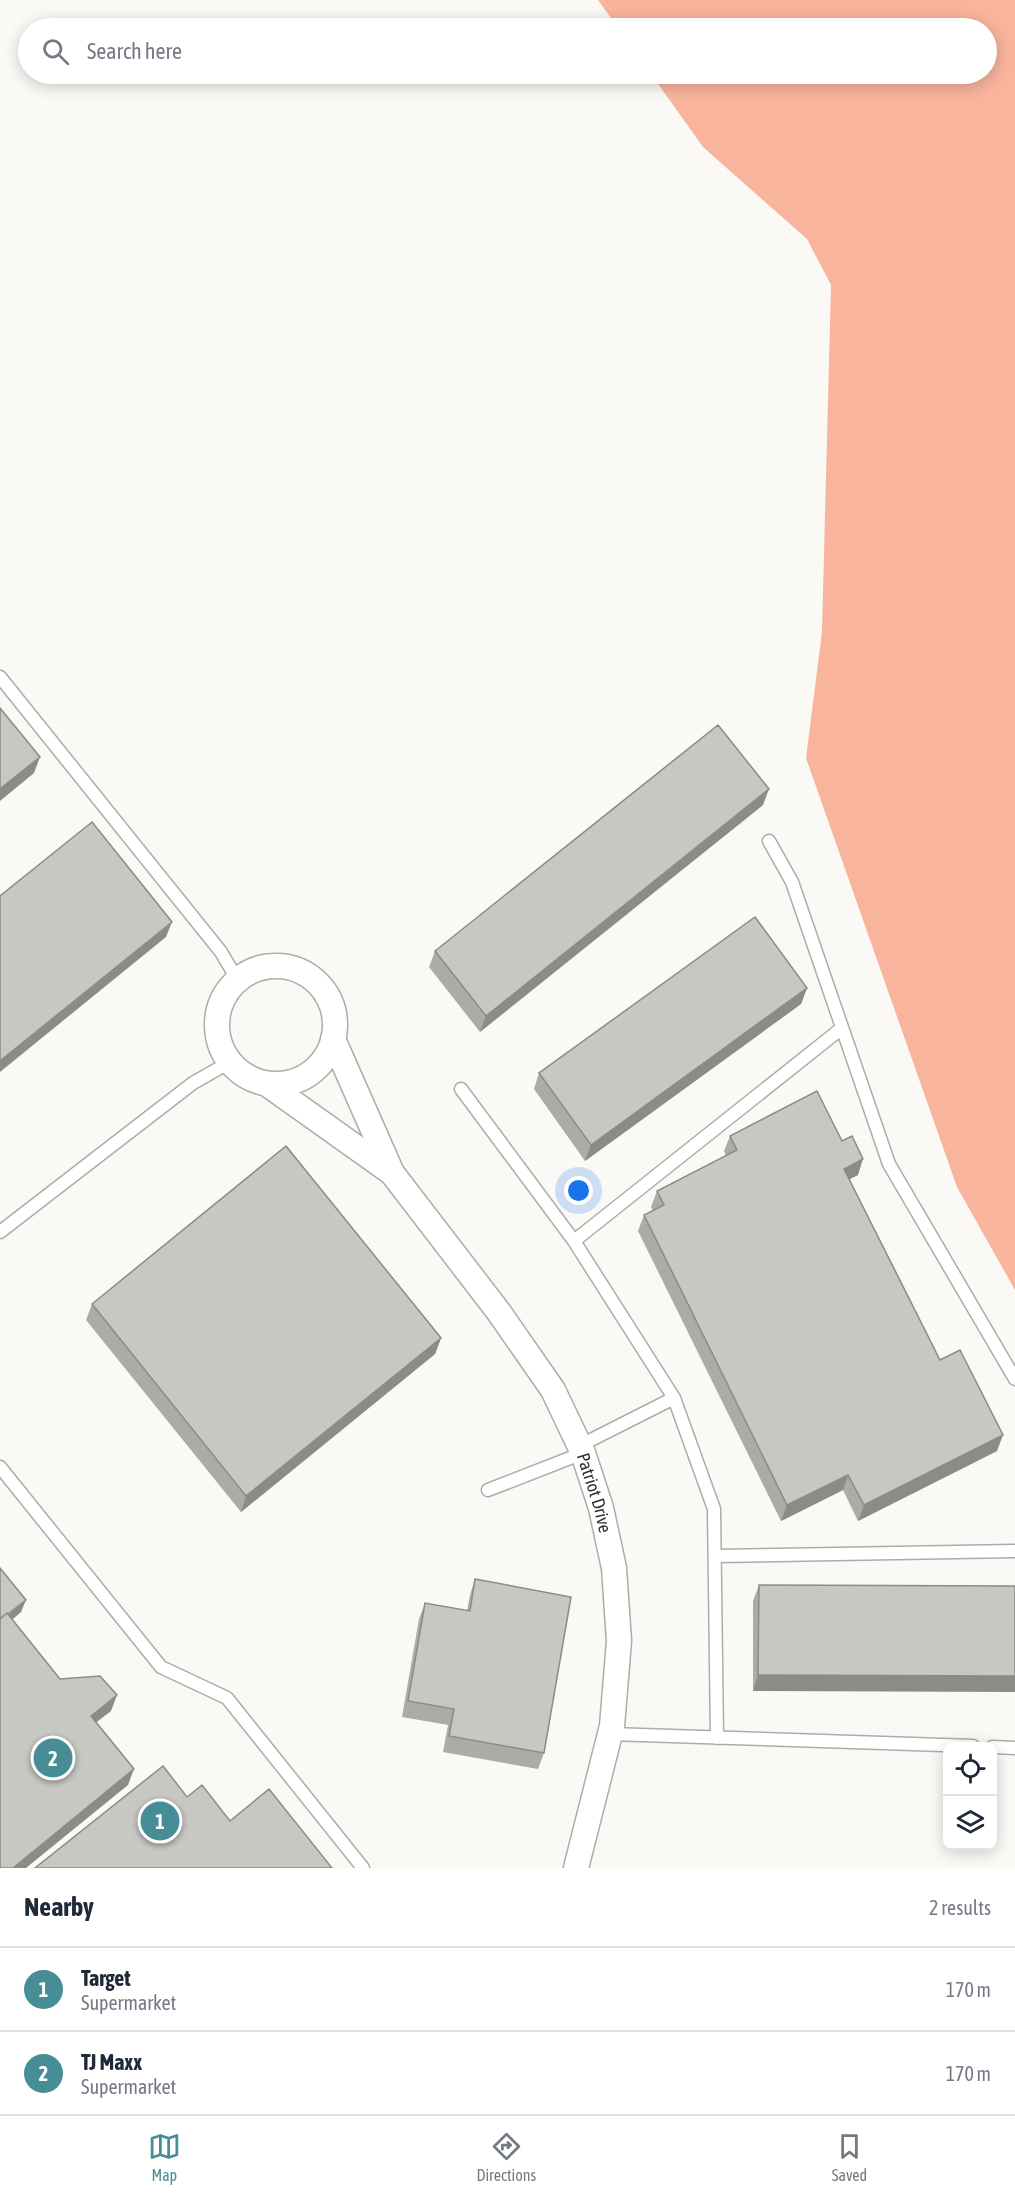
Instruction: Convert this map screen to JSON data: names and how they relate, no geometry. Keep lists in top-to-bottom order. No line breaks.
{"streets":{"street":["Patriot Drive"]},"page":{"search":"Search here","pins":["2","1"],"heading":["Nearby","2 results"],"list":[{"mark":"1","name":"Target","note":"Supermarket","value":"170 m"},{"mark":"2","name":"TJ Maxx","note":"Supermarket","value":"170 m"}],"nav":["Map","Directions","Saved"]}}
